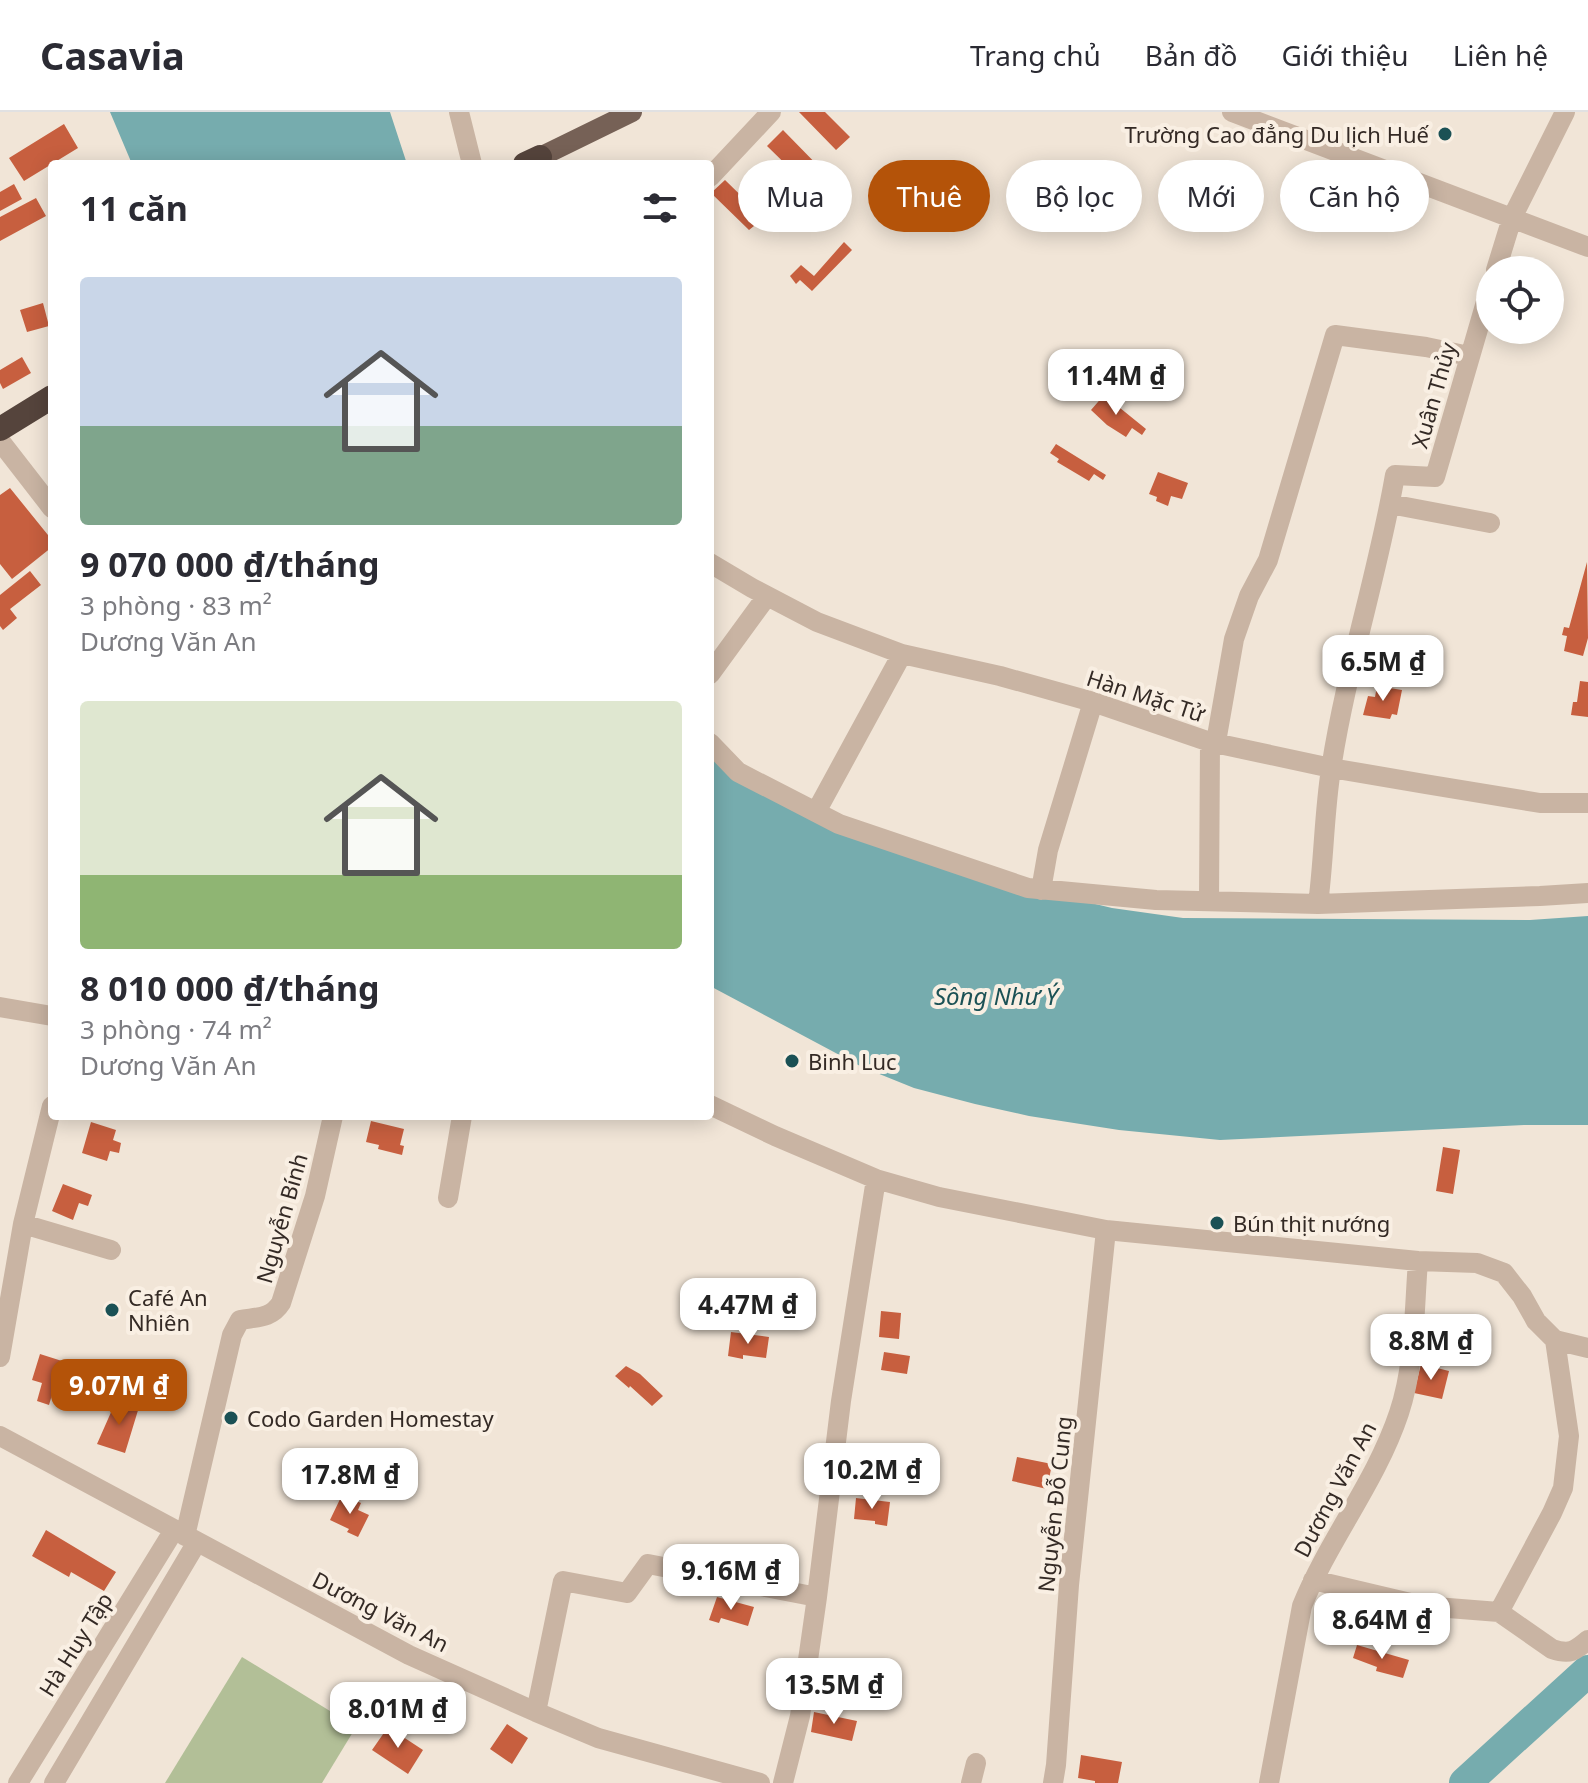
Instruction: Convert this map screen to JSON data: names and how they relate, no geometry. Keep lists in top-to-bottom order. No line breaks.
{"streets":{"street":["Xuân Thủy","Hàn Mặc Tử","Nguyễn Bính","Dương Văn An","Nguyễn Đỗ Cung","Hà Huy Tập"]},"crossings":[["Nguyễn Bính","Dương Văn An"],["Nguyễn Bính","Hà Huy Tập"],["Dương Văn An","Hà Huy Tập"]],"water":["Sông Như Ý"],"places":["Trường Cao đẳng Du lịch Huế","Binh Luc","Bún thịt nướng","Café An Nhiên","Codo Garden Homestay"],"page":{"header":"Casavia","nav":["Trang chủ","Bản đồ","Giới thiệu","Liên hệ"],"chip":["Mua","Thuê","Bộ lọc","Mới","Căn hộ"],"heading":"11 căn","list":[{"name":"9 070 000 ₫/tháng","note":"3 phòng · 83 m² · Dương Văn An"},{"name":"8 010 000 ₫/tháng","note":"3 phòng · 74 m² · Dương Văn An"}],"price":["11.4M ₫","6.5M ₫","4.47M ₫","8.8M ₫","9.07M ₫","10.2M ₫","17.8M ₫","9.16M ₫","8.64M ₫","13.5M ₫","8.01M ₫"]}}
